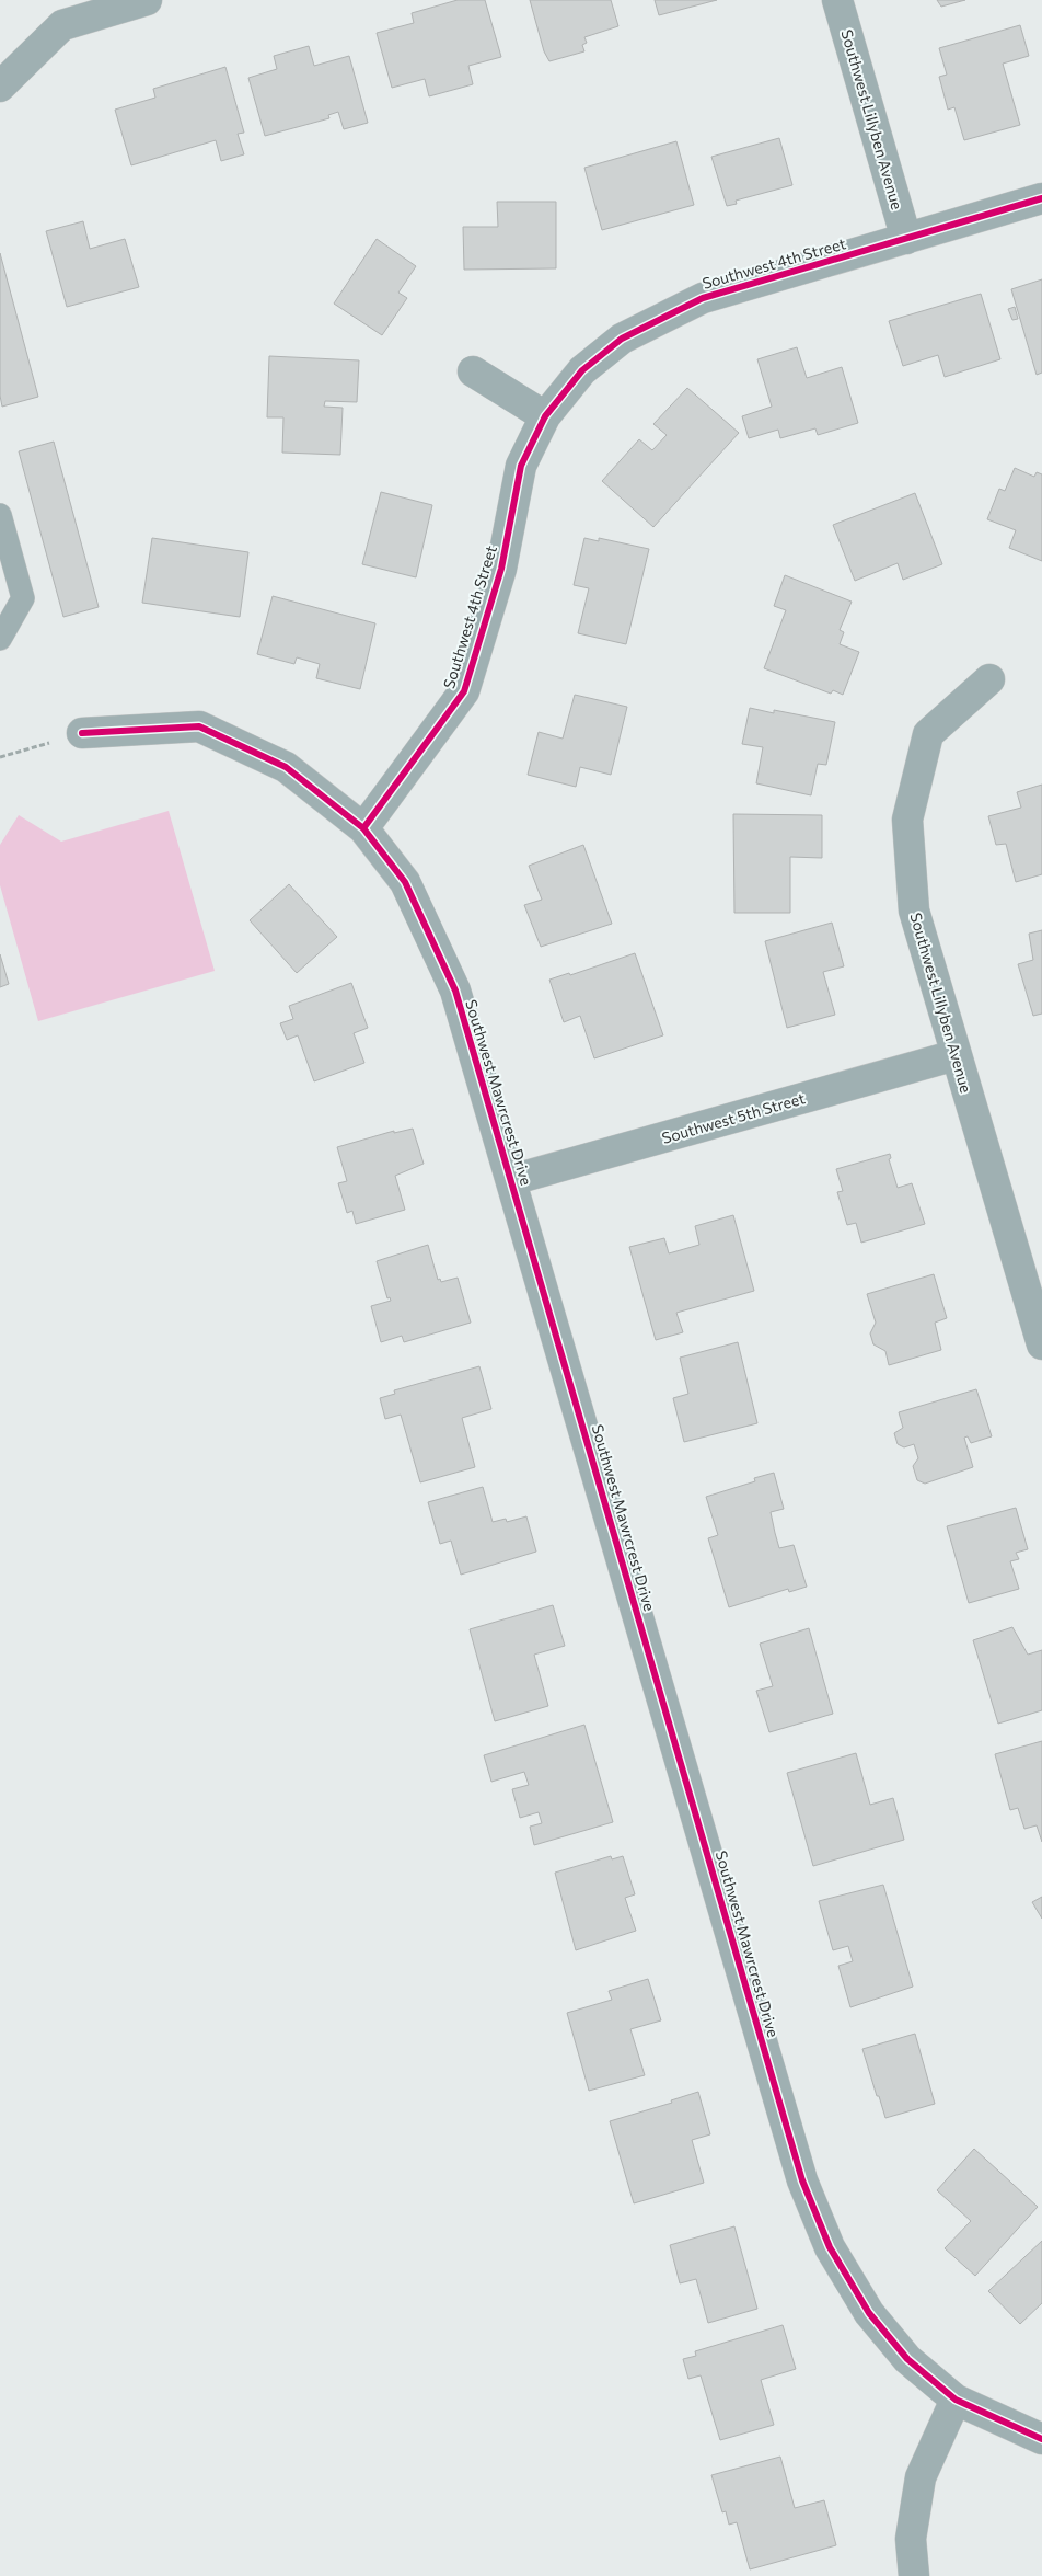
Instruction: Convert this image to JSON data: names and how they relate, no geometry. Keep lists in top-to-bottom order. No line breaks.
{"streets":{"street":["Southwest Lillyben Avenue","Southwest 4th Street","Southwest Mawrcrest Drive","Southwest 5th Street"]},"crossings":[["Southwest Lillyben Avenue","Southwest 4th Street"],["Southwest Lillyben Avenue","Southwest 5th Street"],["Southwest 4th Street","Southwest Mawrcrest Drive"],["Southwest Mawrcrest Drive","Southwest 5th Street"]]}
